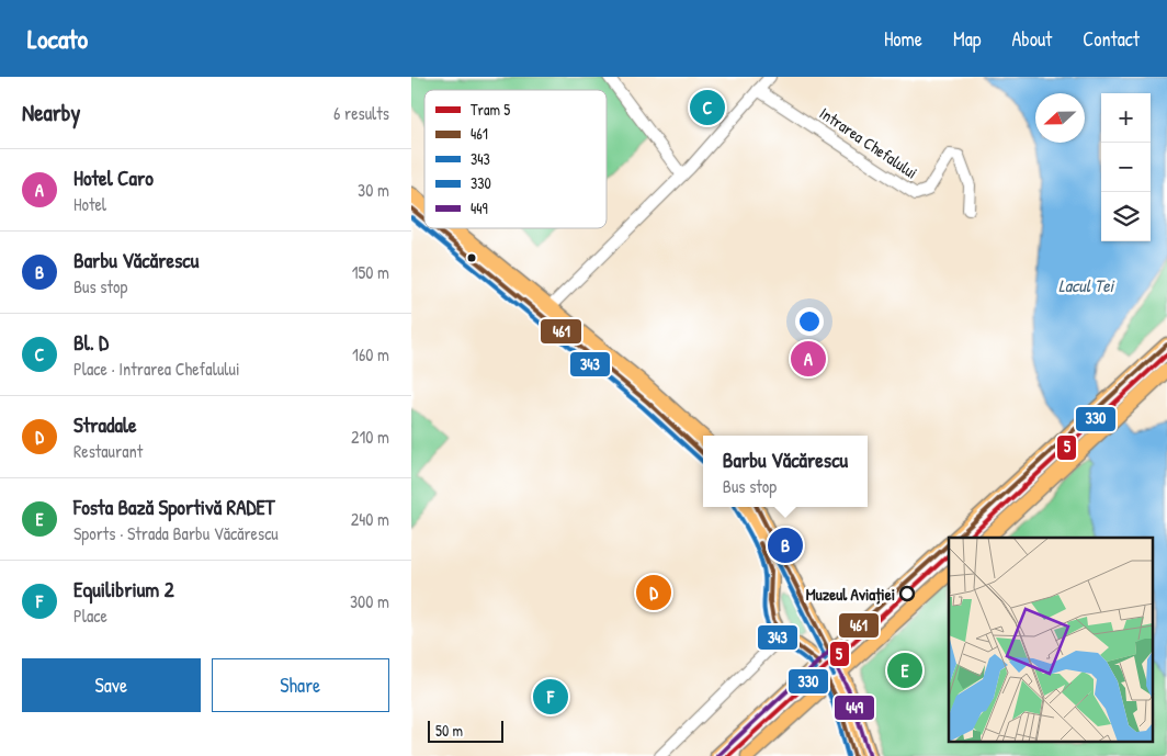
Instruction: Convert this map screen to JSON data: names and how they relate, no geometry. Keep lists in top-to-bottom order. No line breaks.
{"streets":{"street":["Intrarea Chefalului"]},"water":["Lacul Tei"],"places":["Muzeul Aviației"],"lines":["transit line 461","transit line 343","transit line 330","tram line 5","transit line 449"],"legend":["Tram 5","461","343","330","449"],"scale_bar":"50 m","north":"left","page":{"header":"Locato","nav":["Home","Map","About","Contact"],"heading":["Nearby","6 results"],"pins":["C","A","B","D","E","F"],"map_buttons":["+","−"],"list":[{"mark":"A","name":"Hotel Caro","note":"Hotel","value":"30 m"},{"mark":"B","name":"Barbu Văcărescu","note":"Bus stop","value":"150 m"},{"mark":"C","name":"Bl. D","note":"Place · Intrarea Chefalului","value":"160 m"},{"mark":"D","name":"Stradale","note":"Restaurant","value":"210 m"},{"mark":"E","name":"Fosta Bază Sportivă RADET","note":"Sports · Strada Barbu Văcărescu","value":"240 m"},{"mark":"F","name":"Equilibrium 2","note":"Place","value":"300 m"}],"popup":["Barbu Văcărescu","Bus stop"],"buttons":["Save","Share"],"scale":"50 m"}}
